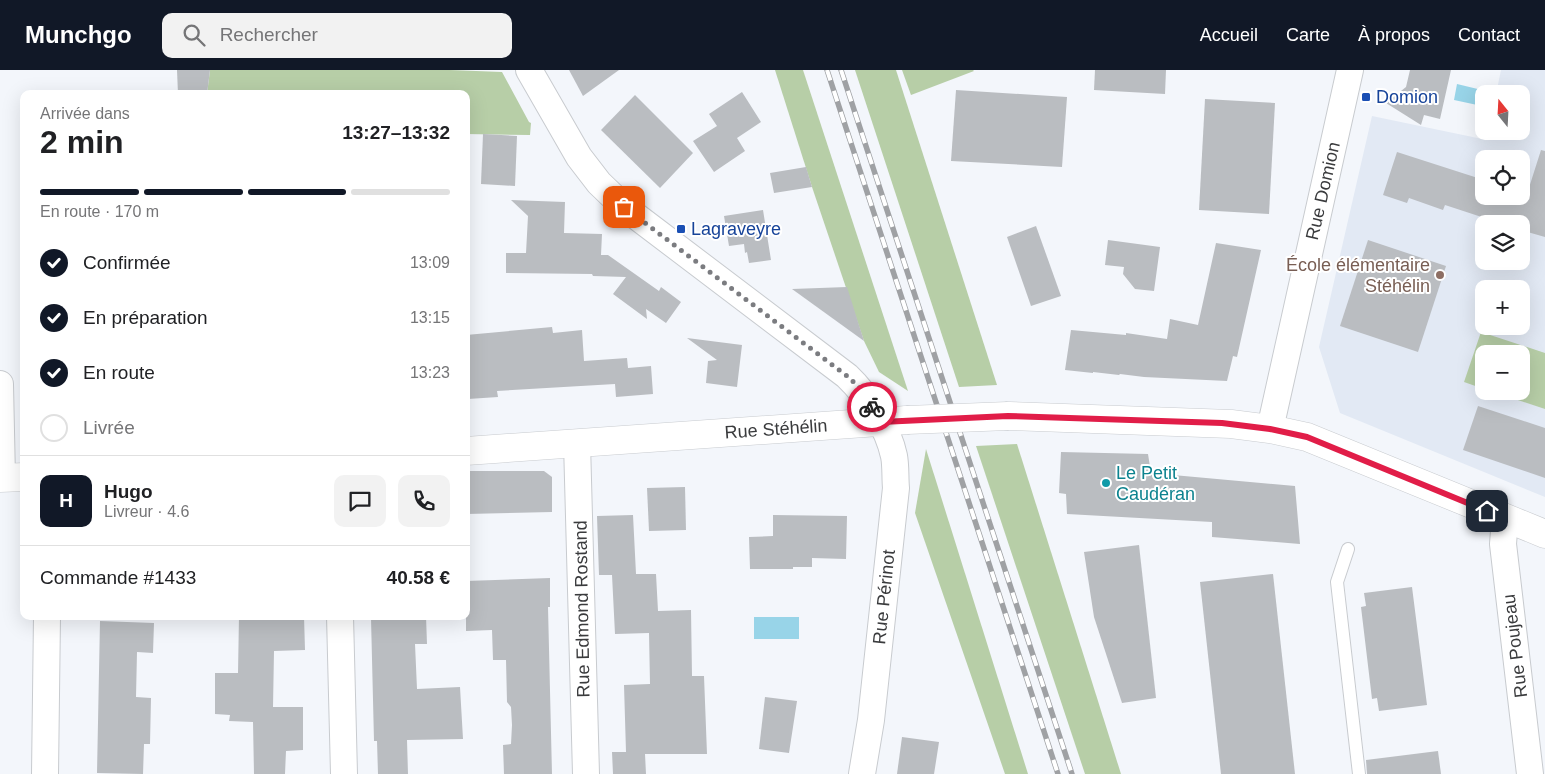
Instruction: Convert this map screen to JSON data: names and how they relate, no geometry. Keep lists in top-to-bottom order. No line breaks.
{"streets":{"street":["Rue Domion","Rue Stéhélin","Rue Périnot","Rue Edmond Rostand","Rue Poujeau"]},"crossings":[["Rue Domion","Rue Stéhélin"],["Rue Stéhélin","Rue Périnot"],["Rue Stéhélin","Rue Edmond Rostand"],["Rue Stéhélin","Rue Poujeau"]],"places":{"transit":["Domion","Lagraveyre"],"other":["École élémentaire Stéhélin","Le Petit Caudéran"]},"north":"top","page":{"header":"Munchgo","search":"Rechercher","nav":["Accueil","Carte","À propos","Contact"],"map_buttons":["+","−"],"heading":["2 min","Arrivée dans","13:27–13:32"],"panel":["Hugo","Livreur · 4.6","Commande #1433","40.58 €"],"bar":"En route · 170 m","list":[["Confirmée","13:09"],["En préparation","13:15"],["En route","13:23"],"Livrée"],"round":"H"}}
